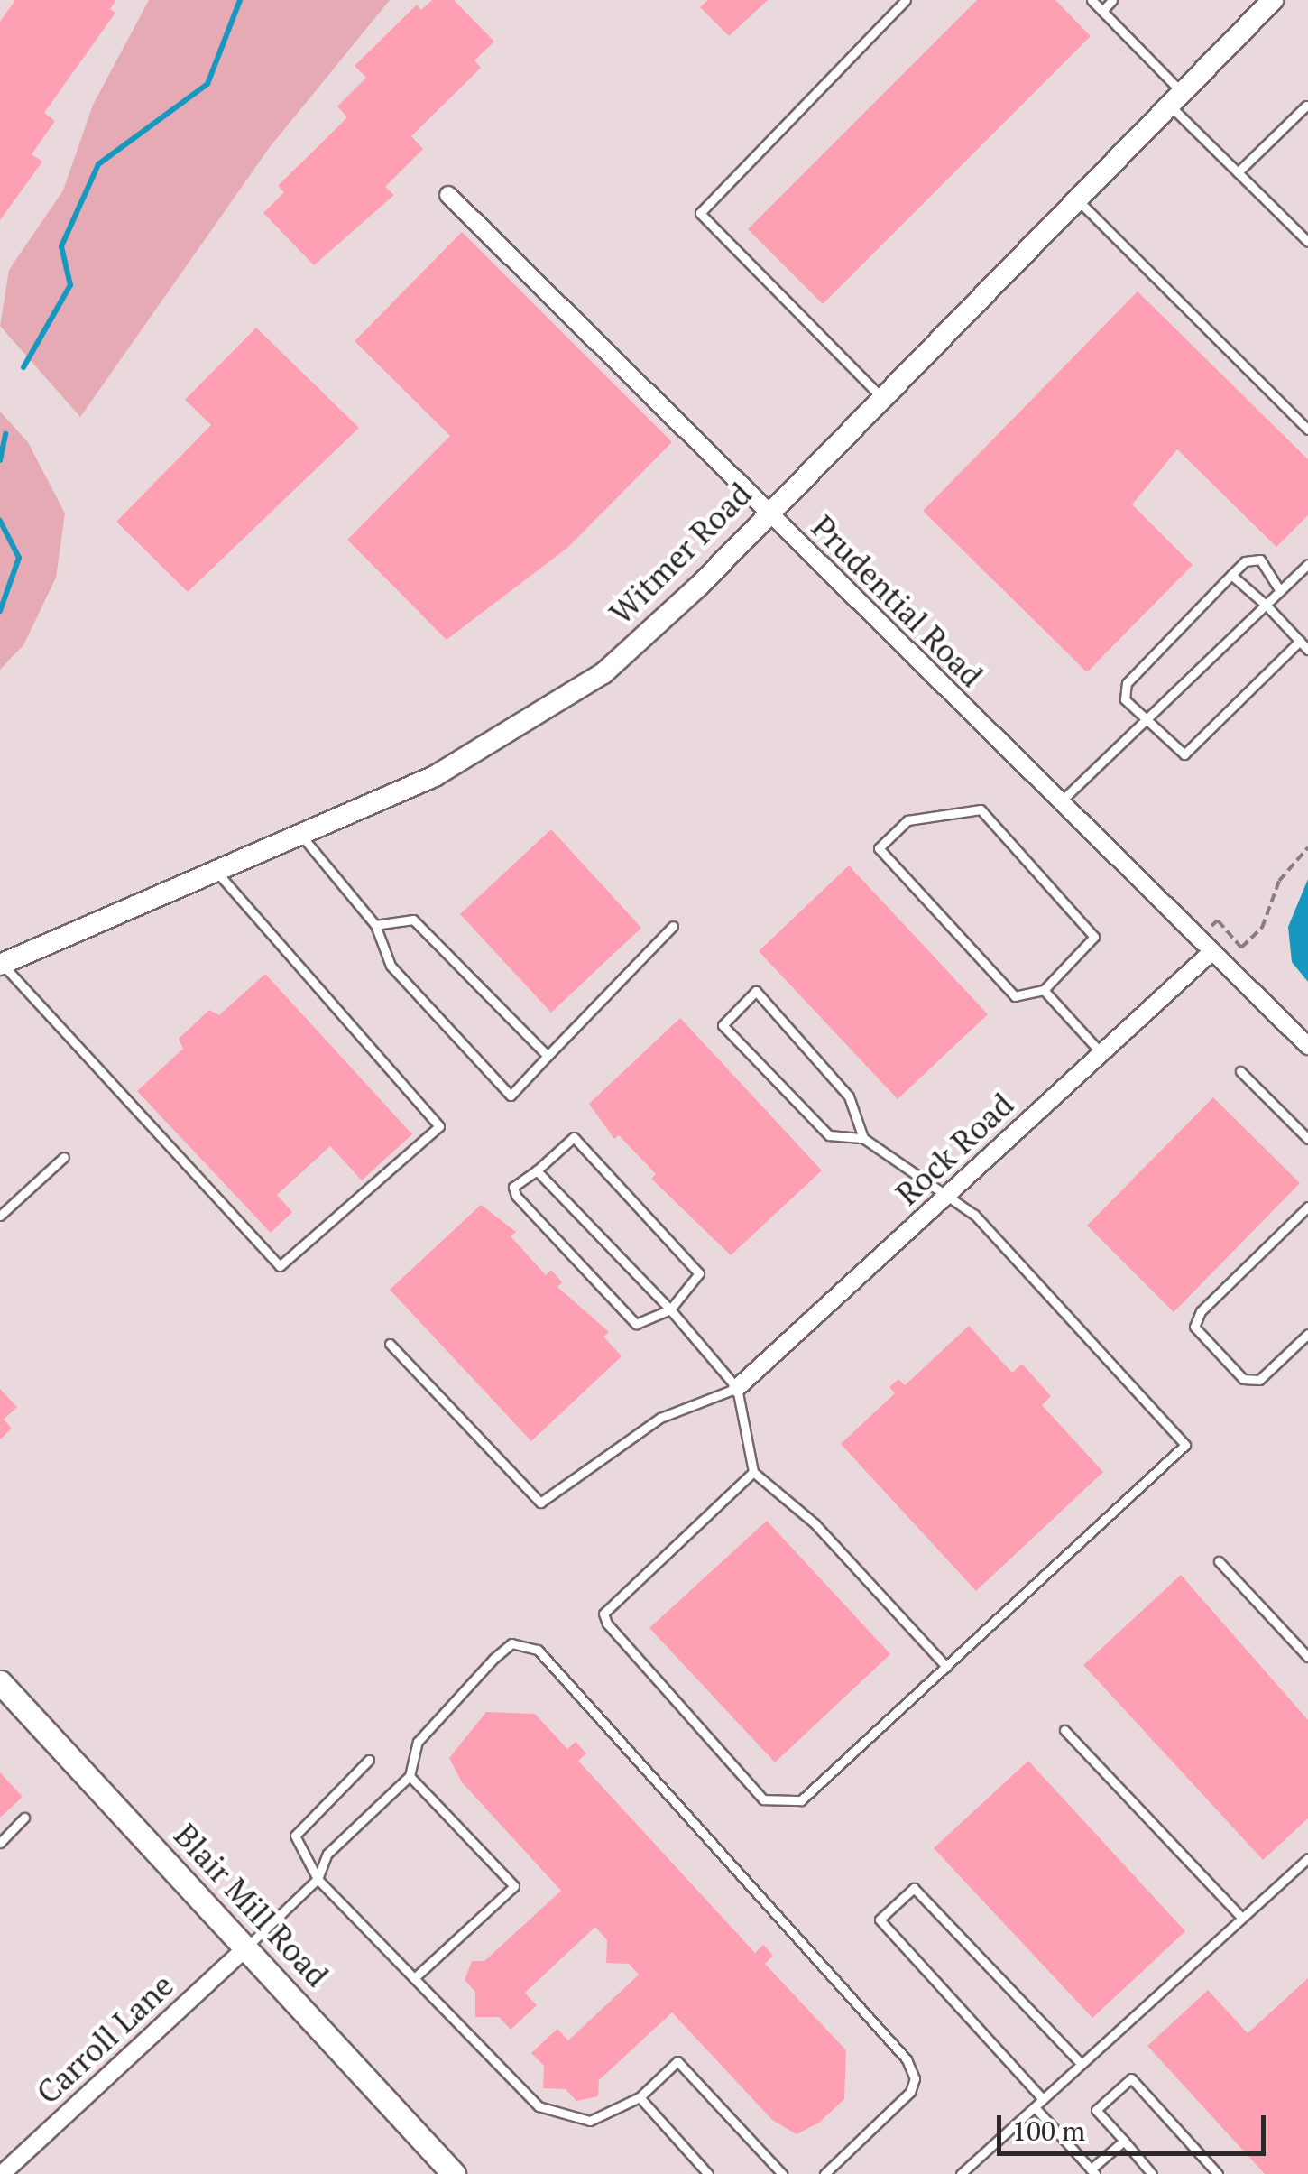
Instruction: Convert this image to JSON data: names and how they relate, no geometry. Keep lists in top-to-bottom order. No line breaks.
{"streets":{"main road":["Blair Mill Road"],"street":["Witmer Road","Prudential Road","Rock Road","Carroll Lane"]},"crossings":[["Witmer Road","Prudential Road"],["Prudential Road","Rock Road"],["Blair Mill Road","Carroll Lane"]],"scale_bar":"100 m"}
